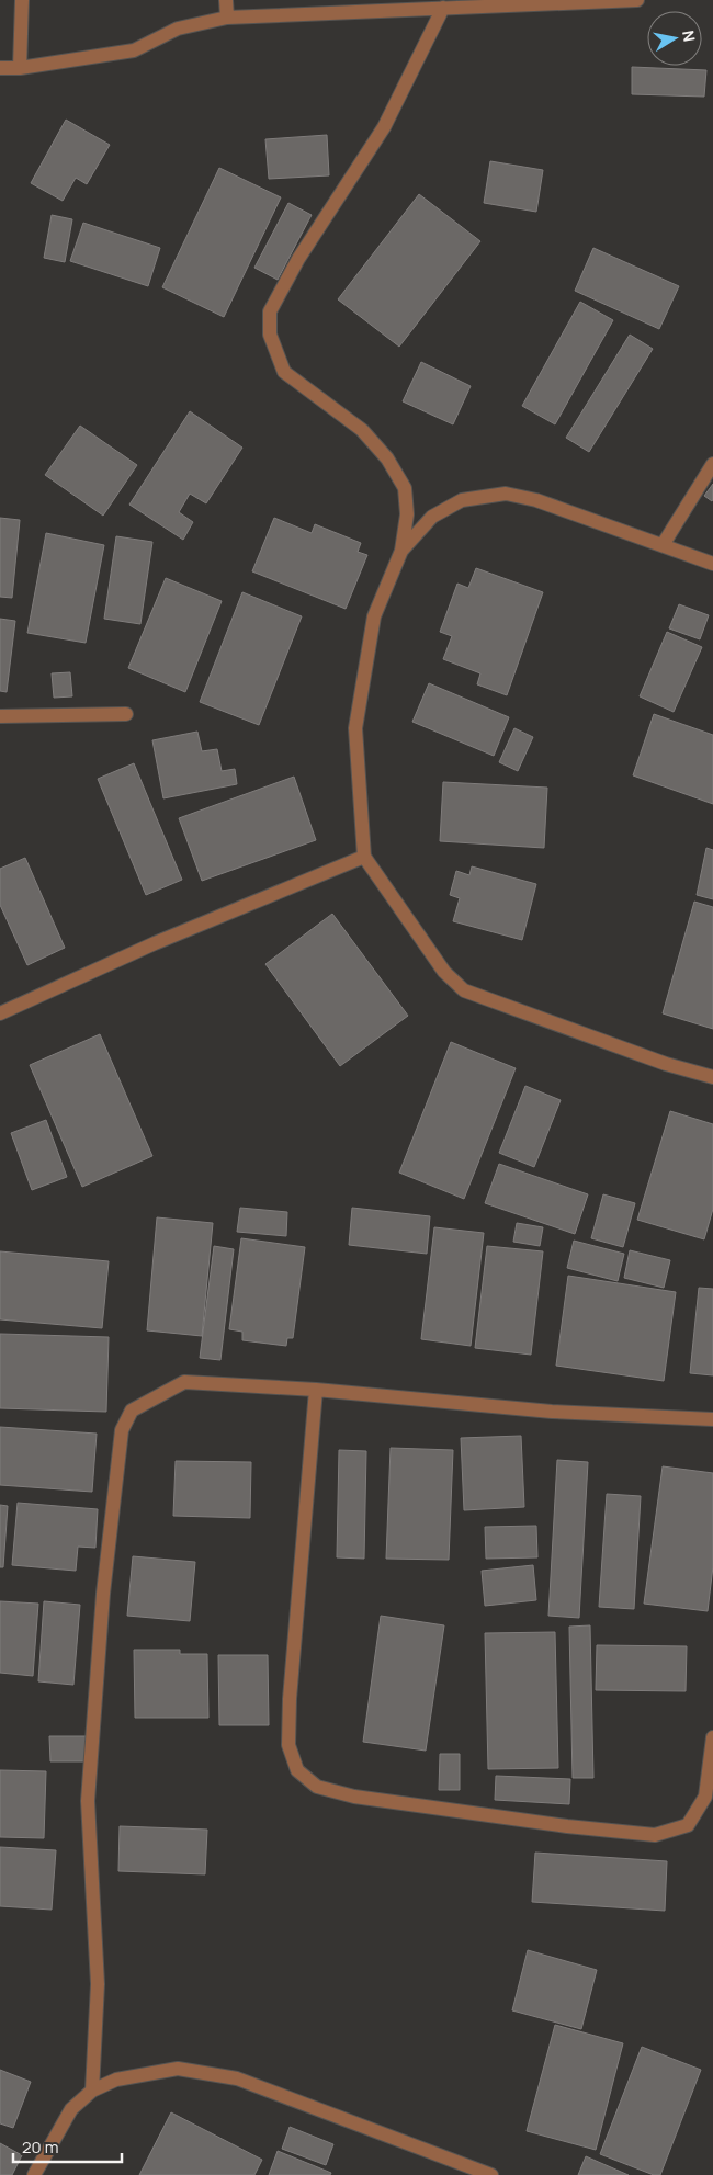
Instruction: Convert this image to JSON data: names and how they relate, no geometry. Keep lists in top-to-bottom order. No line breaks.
{"scale_bar":"20 m","north":"right"}
